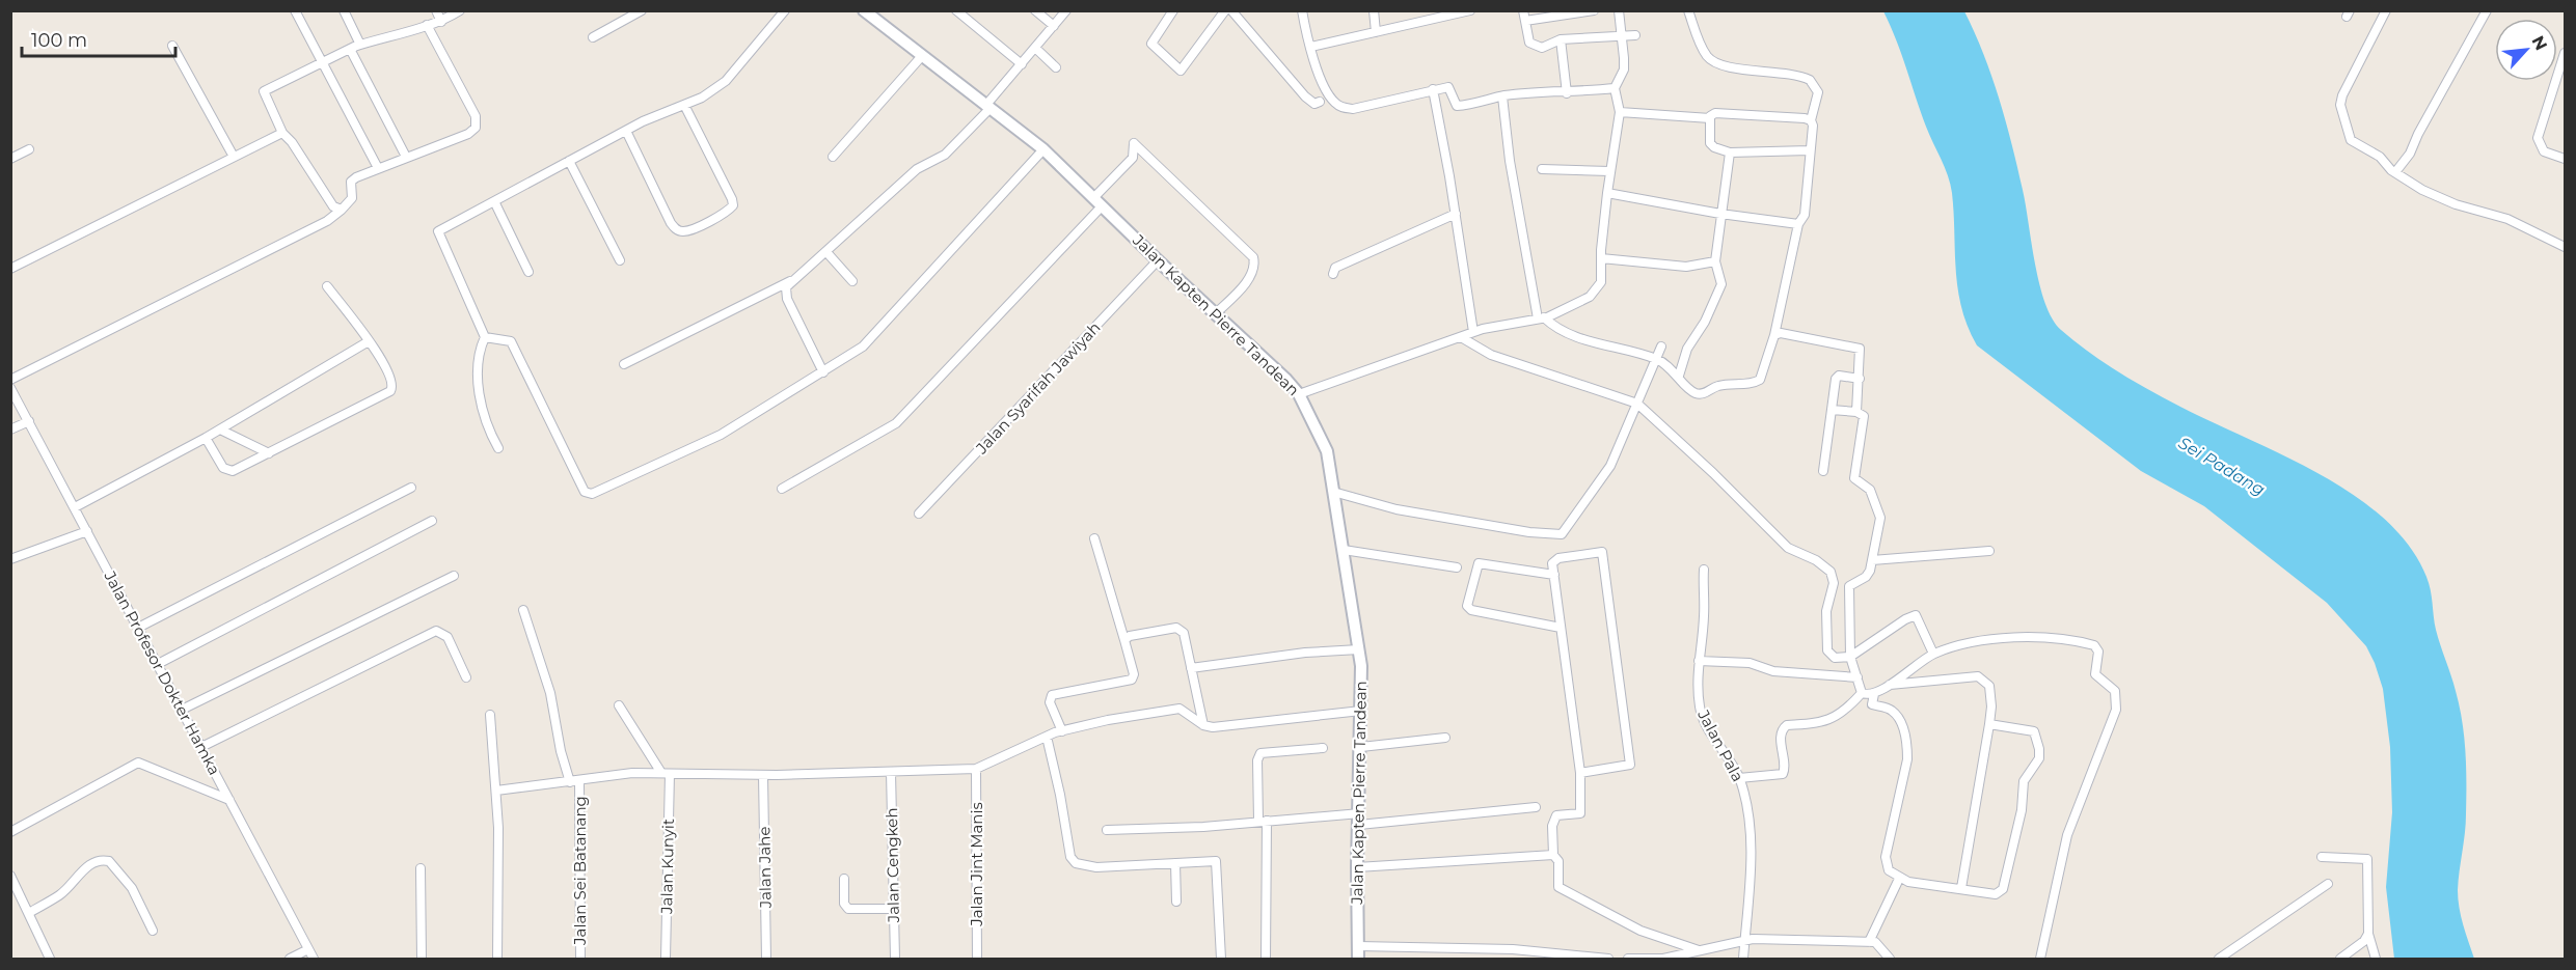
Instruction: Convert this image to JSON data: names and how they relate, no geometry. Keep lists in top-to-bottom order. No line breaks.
{"streets":{"main road":["Jalan Kapten Pierre Tandean"],"street":["Jalan Syarifah Jawiyah","Jalan Profesor Dokter Hamka","Jalan Pala","Jalan Jint Manis","Jalan Cengkeh","Jalan Kunyit","Jalan Jahe","Jalan Sei Batanang"]},"crossings":[["Jalan Kapten Pierre Tandean","Jalan Syarifah Jawiyah"]],"water":["Sei Padang"],"scale_bar":"100 m","north":"top right"}
